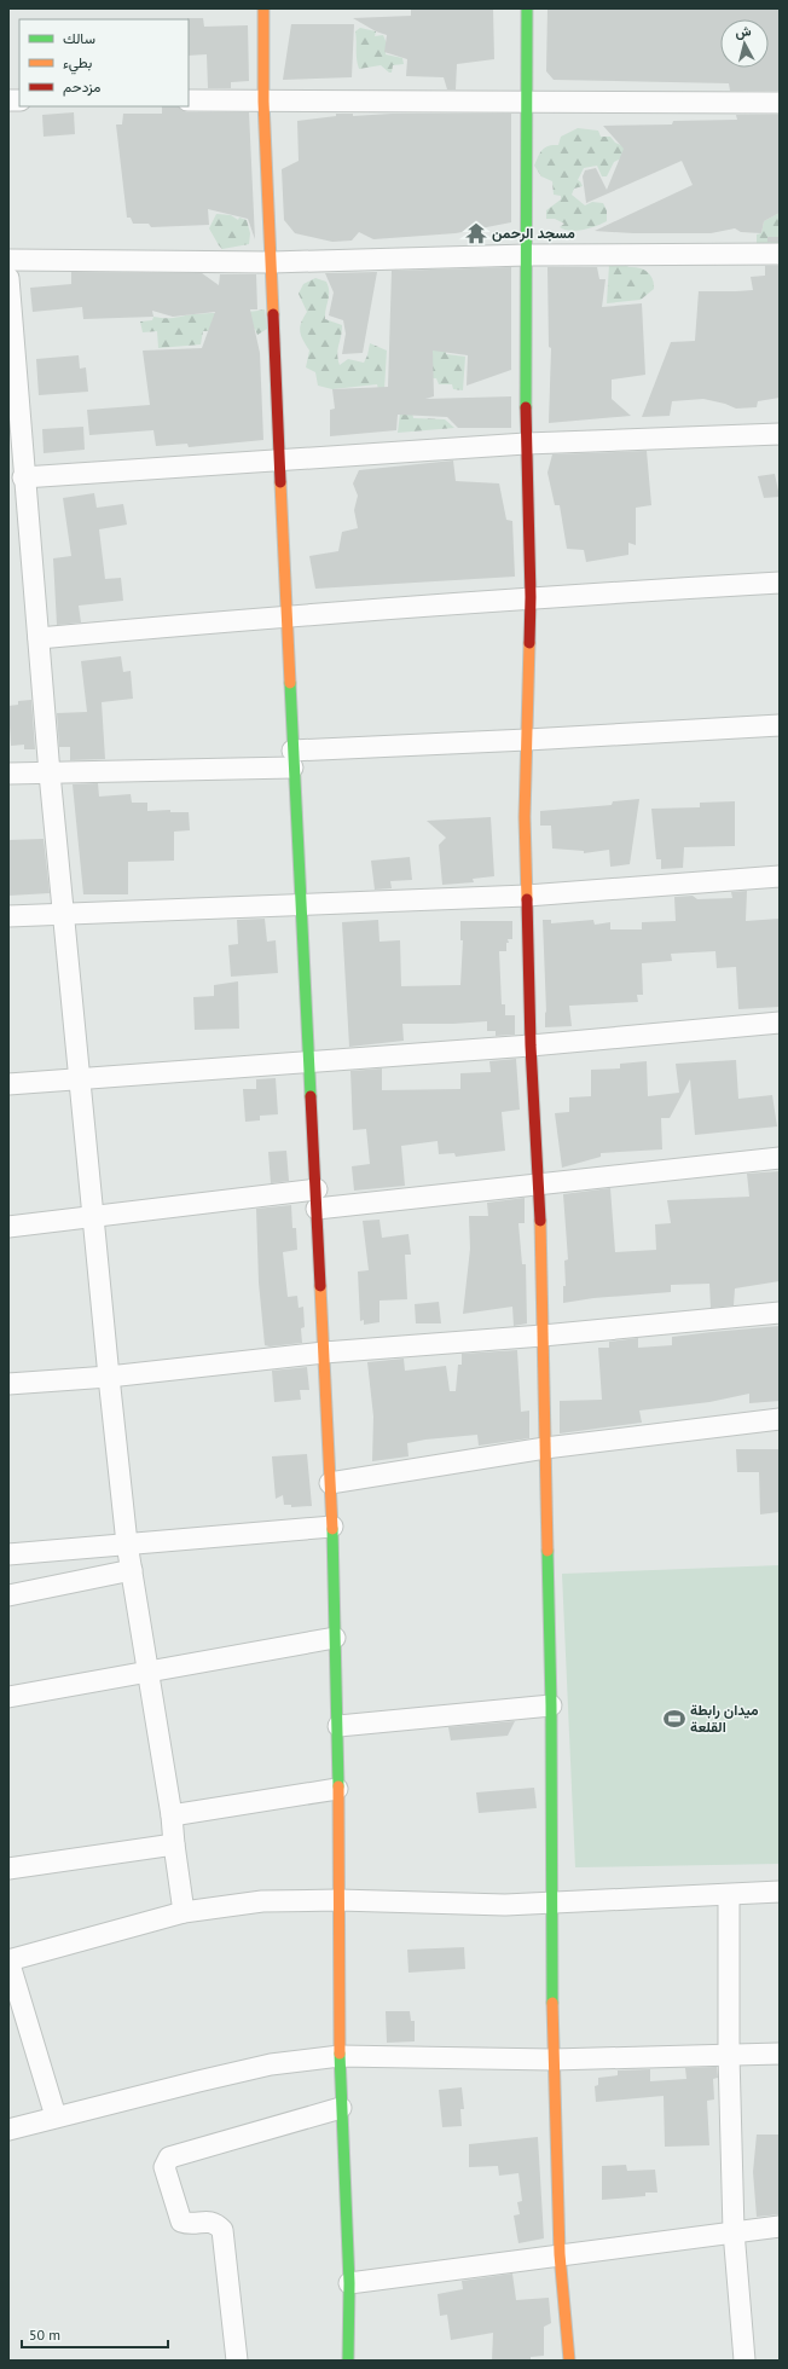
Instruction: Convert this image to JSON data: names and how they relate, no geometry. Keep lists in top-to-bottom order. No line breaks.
{"places":{"temple":["مسجد الرحمن"],"sports":["ميدان رابطة القلعة"]},"legend":["سالك","بطيء","مزدحم"],"scale_bar":"50 m","north":"top"}
